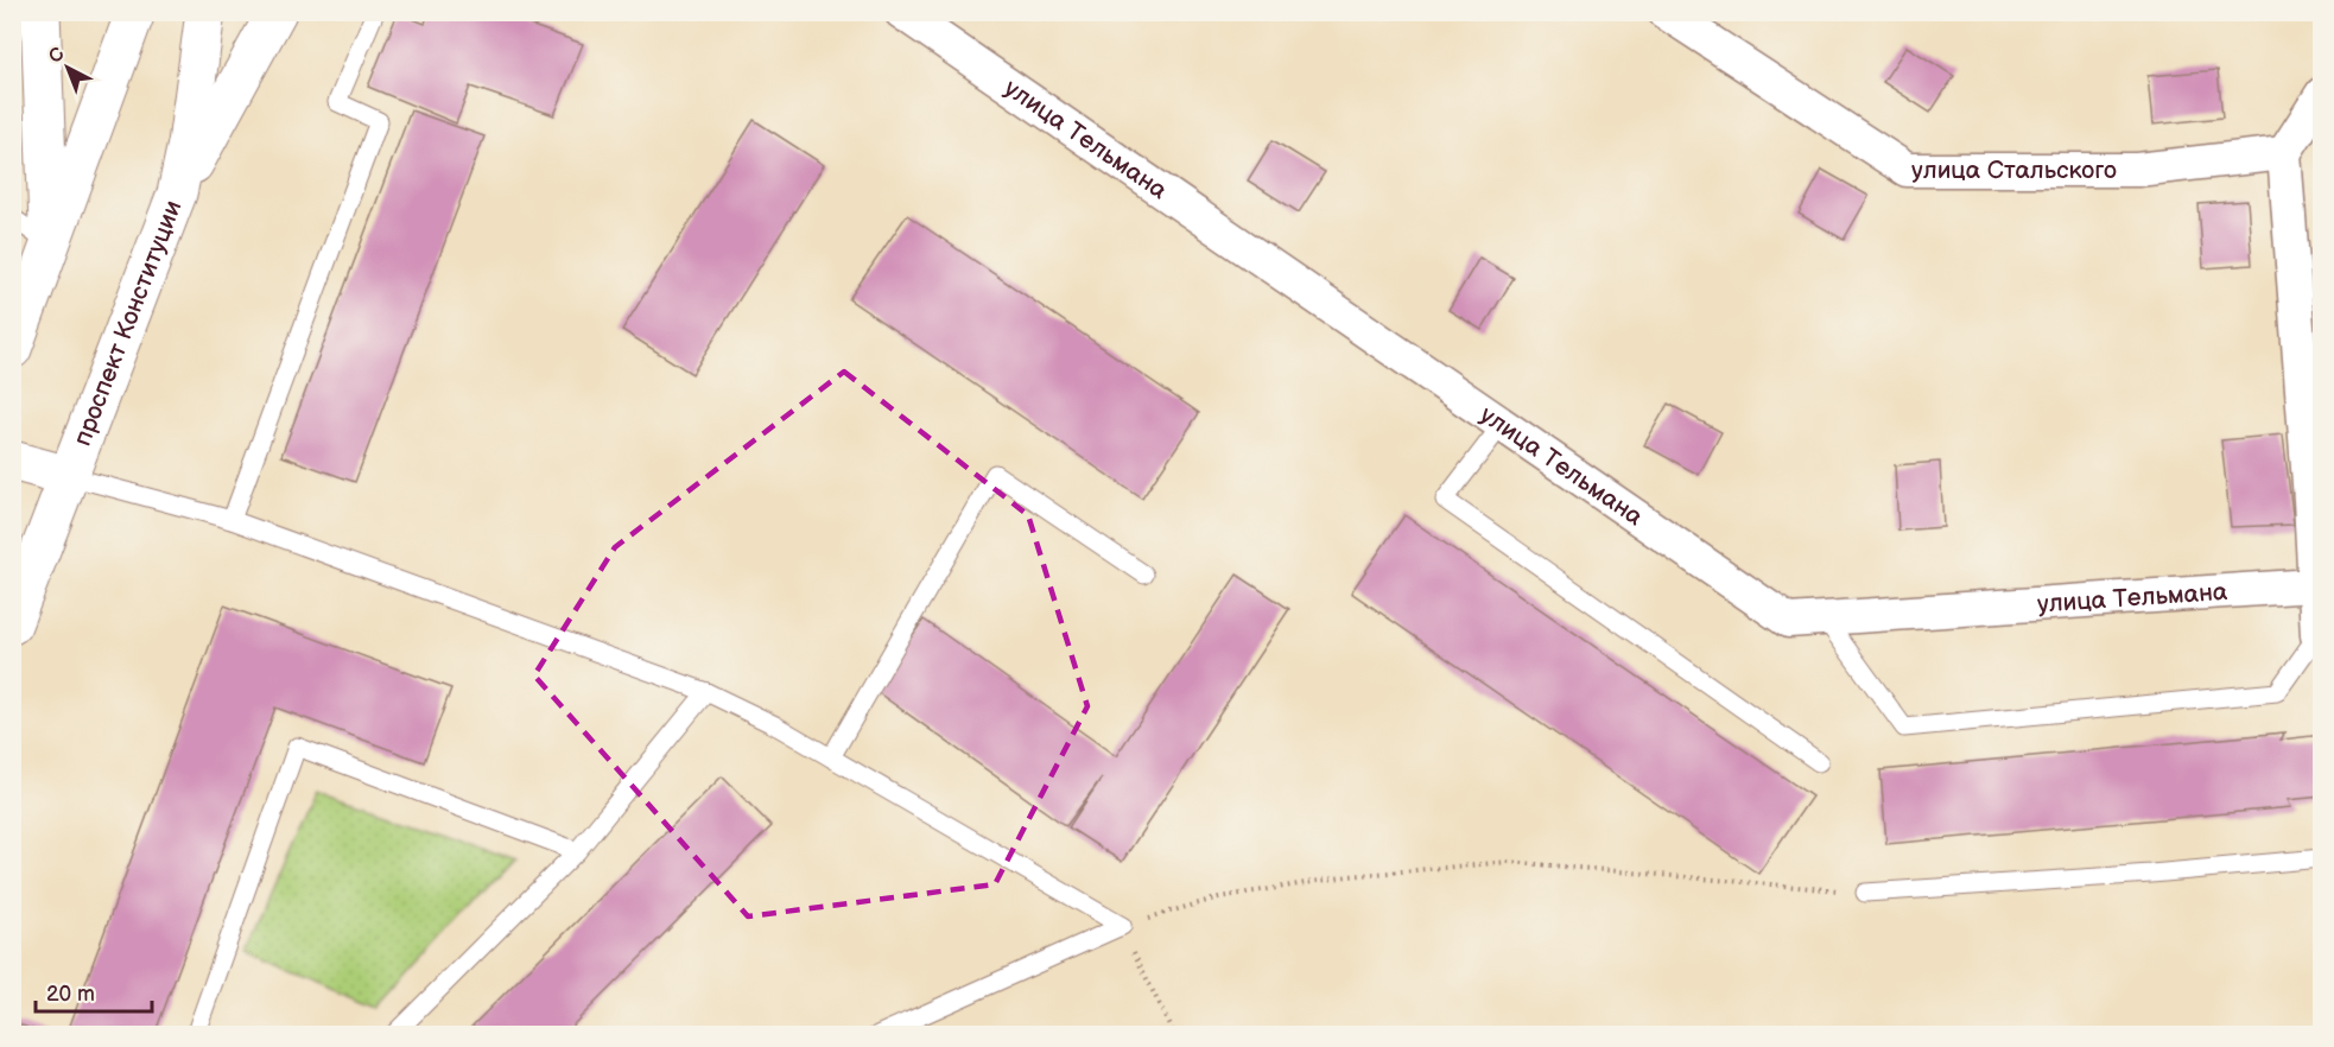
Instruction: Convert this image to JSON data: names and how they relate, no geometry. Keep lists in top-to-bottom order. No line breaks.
{"streets":{"main road":["проспект Конституции"],"street":["улица Тельмана","улица Стальского"]},"scale_bar":"20 m","north":"top left"}
